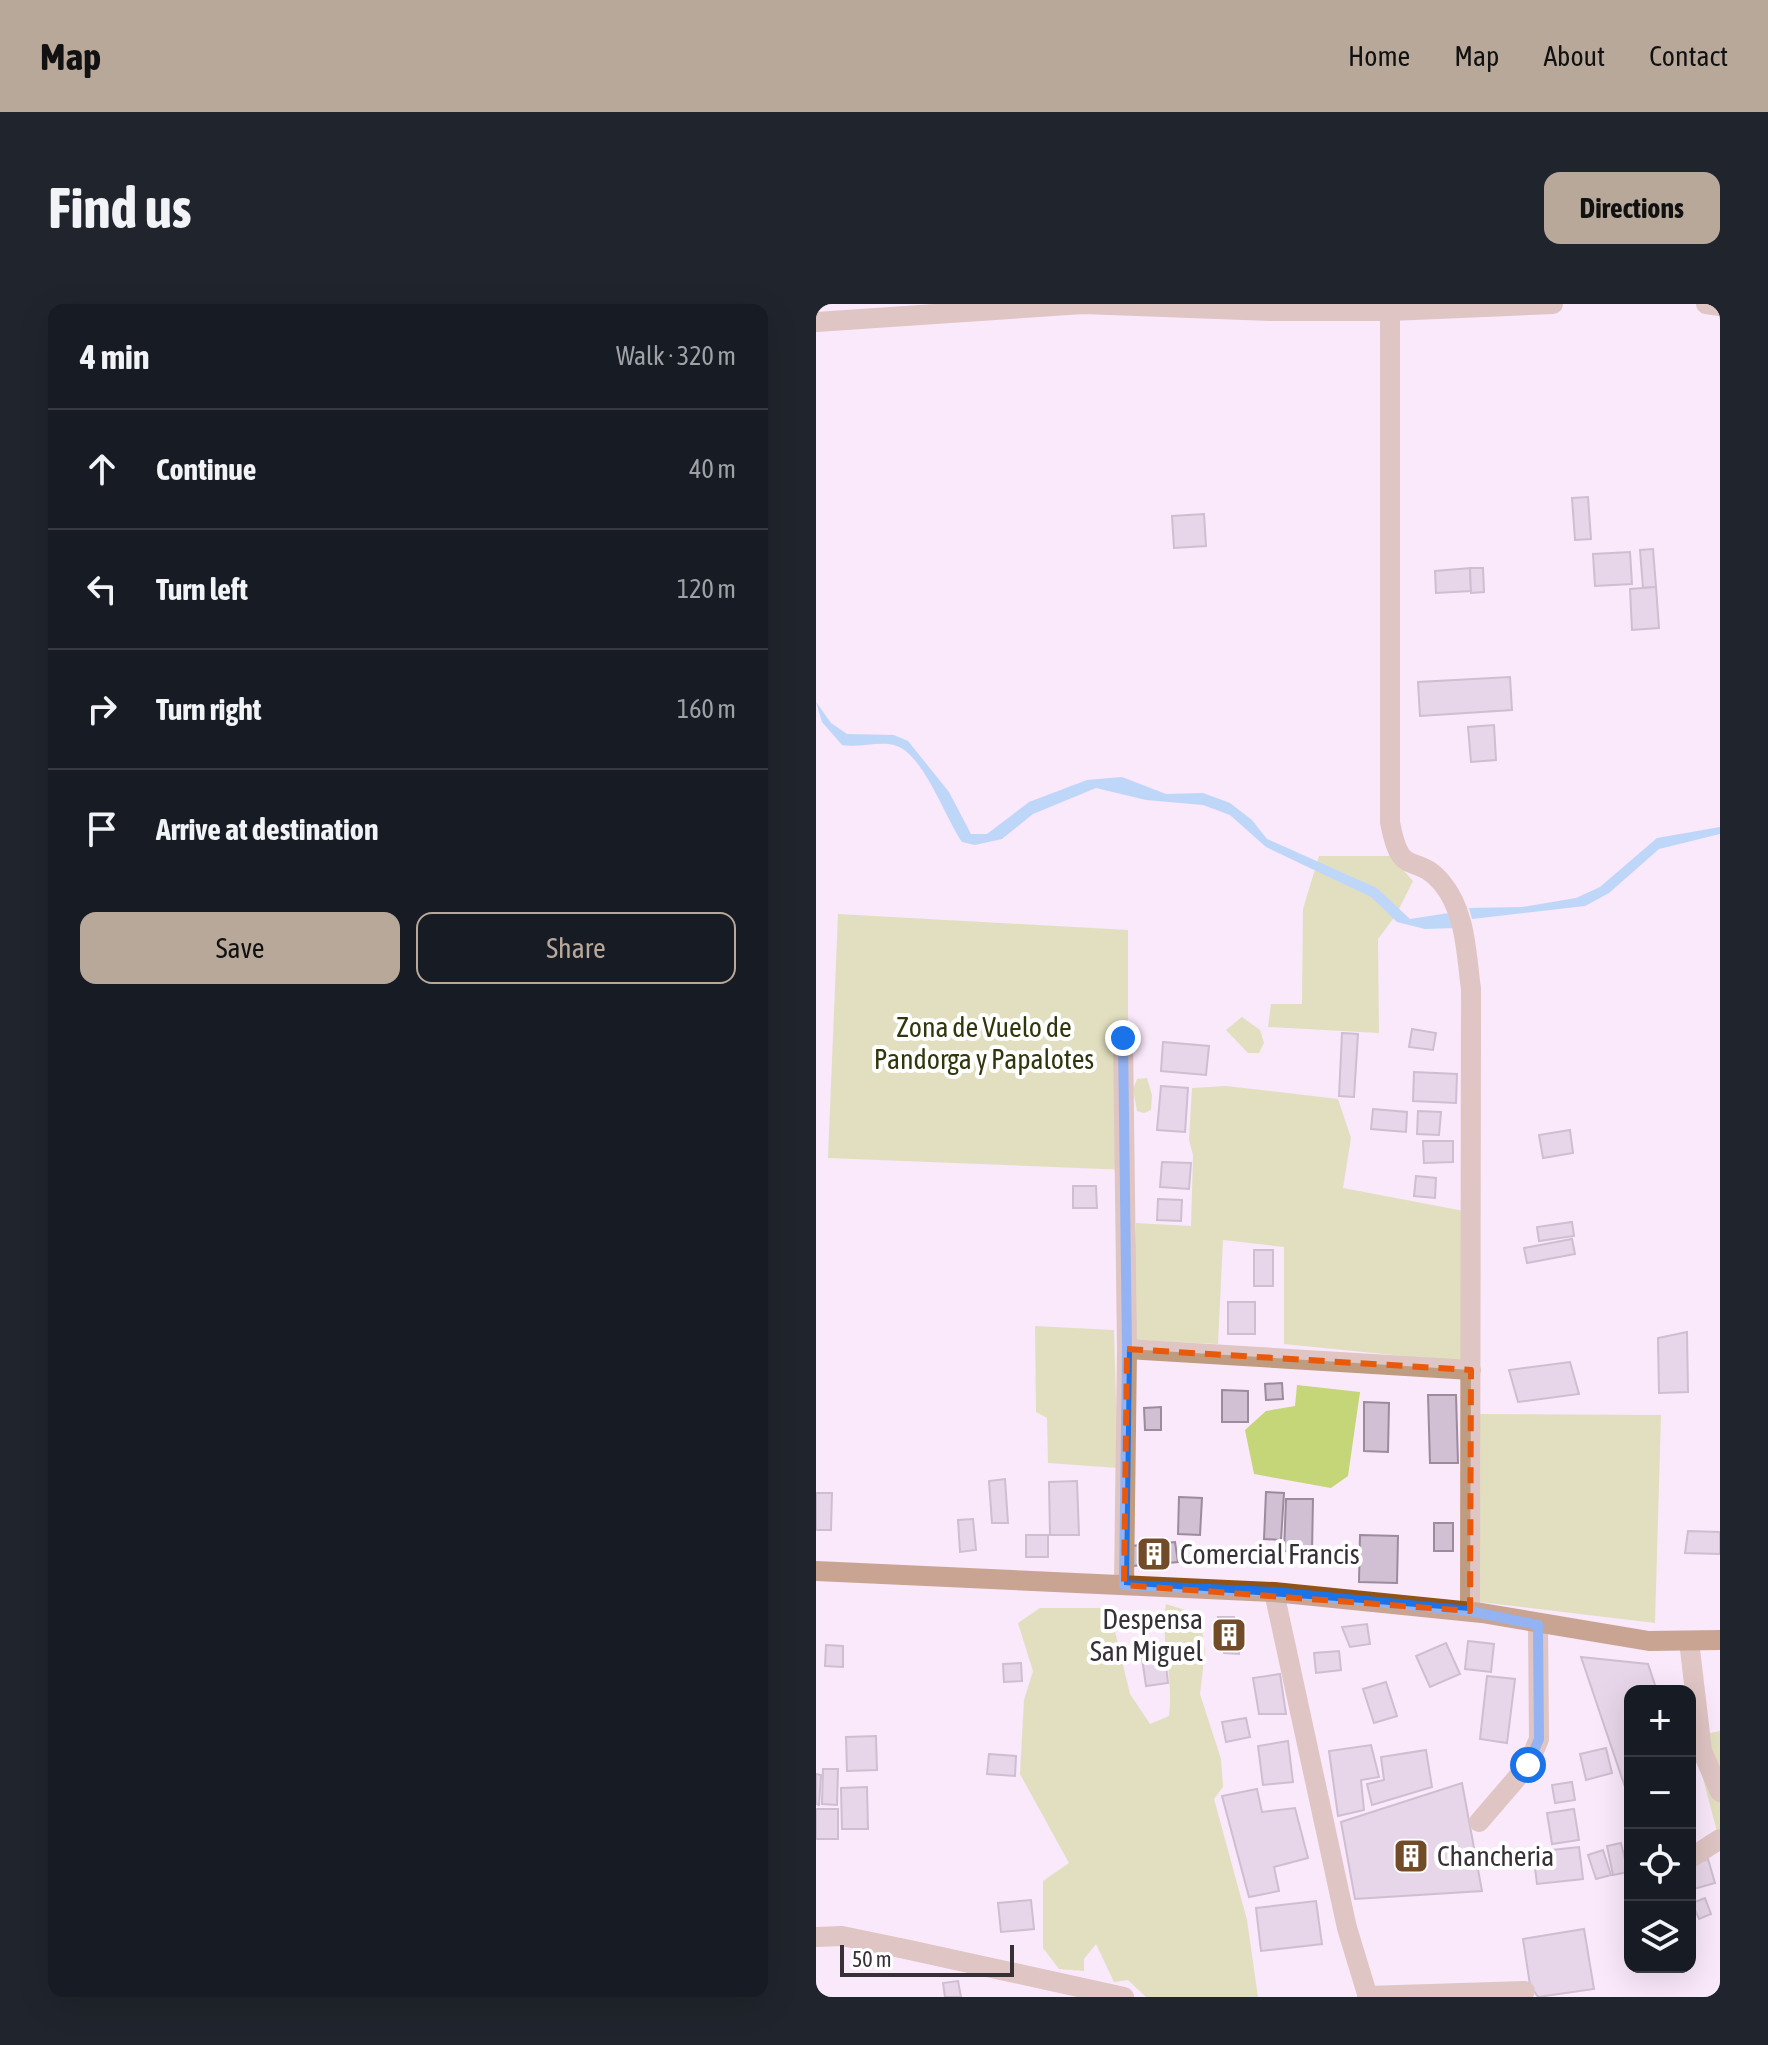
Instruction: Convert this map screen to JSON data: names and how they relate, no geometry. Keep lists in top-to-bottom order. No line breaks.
{"parks":["Zona de Vuelo de Pandorga y Papalotes"],"places":{"building":["Comercial Francis","Despensa San Miguel","Chancheria"]},"scale_bar":"50 m","page":{"header":"Map","nav":["Home","Map","About","Contact"],"buttons":["Directions",["Save","Share"]],"title":"Find us","heading":["4 min","Walk · 320 m"],"list":[["Continue","40 m"],["Turn left","120 m"],["Turn right","160 m"],"Arrive at destination"],"map_buttons":["+","−"],"scale":"50 m"}}
